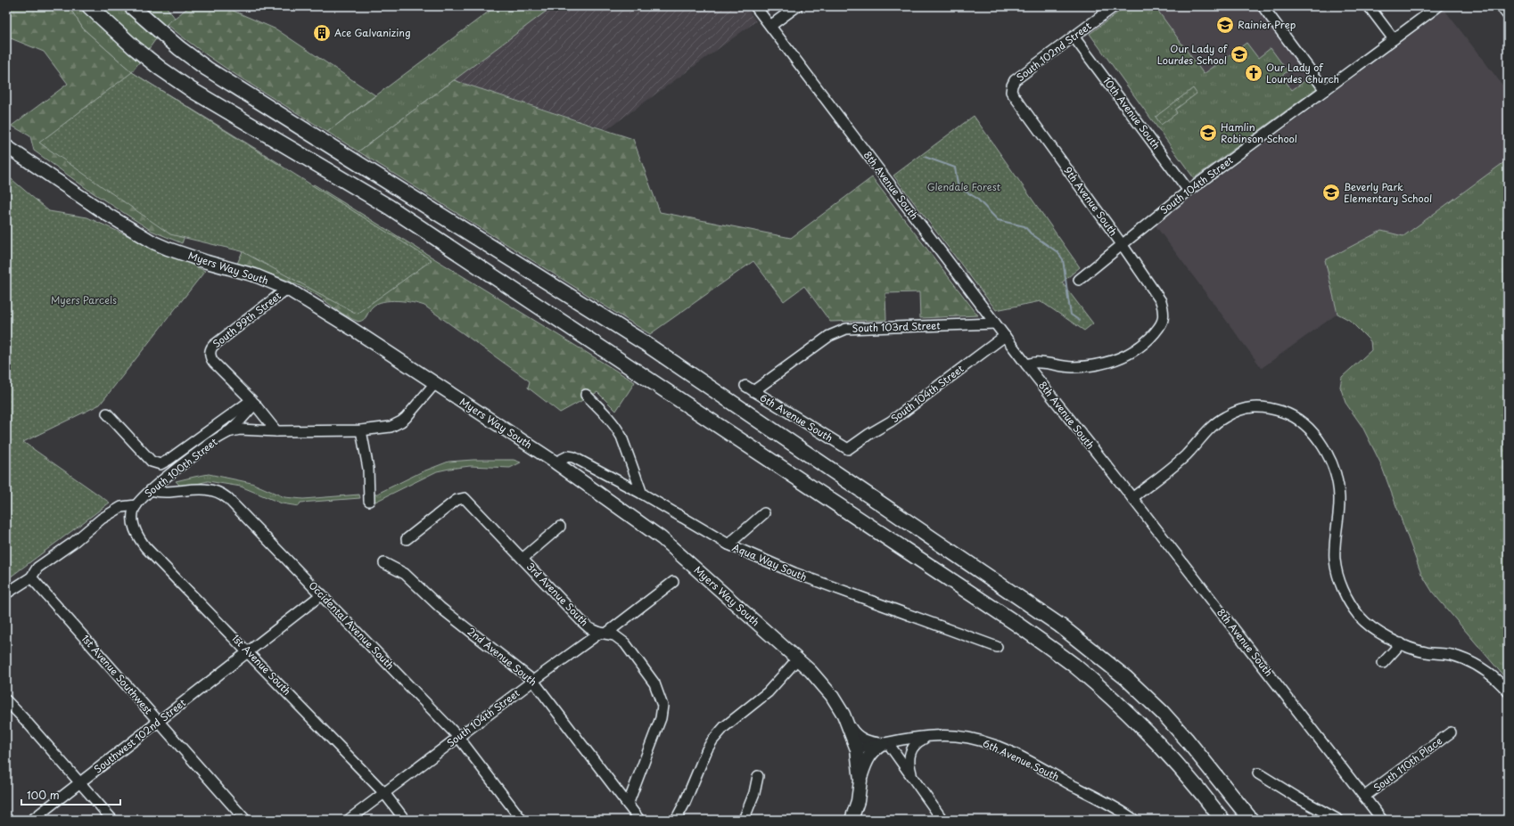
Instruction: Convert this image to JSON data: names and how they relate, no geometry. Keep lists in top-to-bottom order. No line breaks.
{"streets":{"main road":["Myers Way South"],"street":["South 102nd Street","10th Avenue South","8th Avenue South","South 104th Street","9th Avenue South","South 99th Street","South 103rd Street","6th Avenue South","South 100th Street","Aqua Way South","3rd Avenue South","Occidental Avenue South","2nd Avenue South","1st Avenue South","1st Avenue Southwest","Southwest 102nd Street","South 110th Place"]},"crossings":[["South 102nd Street","10th Avenue South"],["South 102nd Street","9th Avenue South"],["10th Avenue South","South 104th Street"],["8th Avenue South","South 104th Street"],["8th Avenue South","9th Avenue South"],["8th Avenue South","South 103rd Street"],["8th Avenue South","South 110th Place"],["South 104th Street","9th Avenue South"],["South 104th Street","6th Avenue South"],["South 104th Street","3rd Avenue South"],["South 104th Street","Occidental Avenue South"],["South 104th Street","2nd Avenue South"],["South 104th Street","1st Avenue South"],["Myers Way South","South 99th Street"],["Myers Way South","6th Avenue South"],["Myers Way South","Aqua Way South"],["South 99th Street","South 100th Street"],["South 103rd Street","6th Avenue South"],["South 100th Street","Occidental Avenue South"],["South 100th Street","1st Avenue South"],["3rd Avenue South","2nd Avenue South"],["1st Avenue South","Southwest 102nd Street"],["1st Avenue Southwest","Southwest 102nd Street"]],"parks":["Glendale Forest","Myers Parcels"],"places":{"school or university":["Rainier Prep","Our Lady of Lourdes School","Hamlin Robinson School","Beverly Park Elementary School"],"building":["Ace Galvanizing"],"church":["Our Lady of Lourdes Church"]},"scale_bar":"100 m"}
